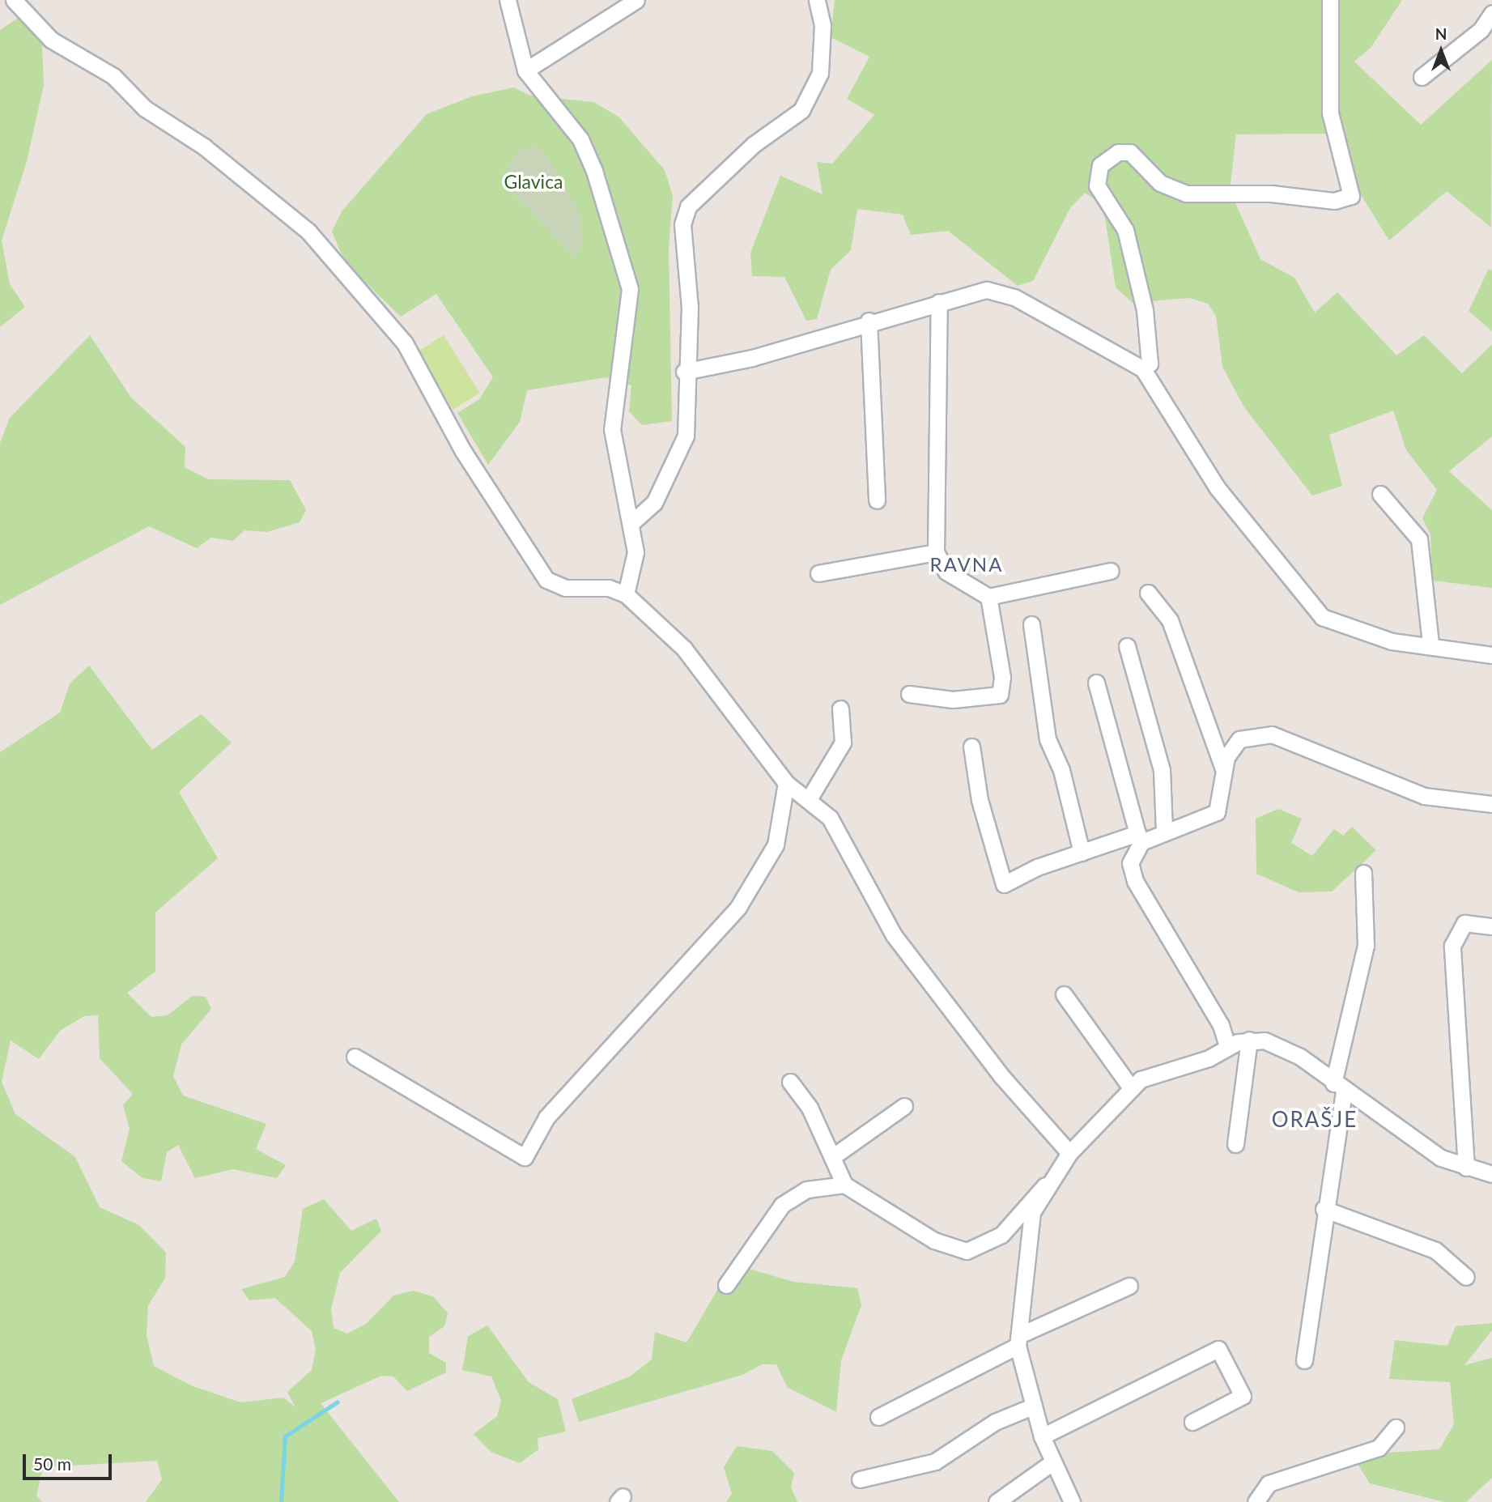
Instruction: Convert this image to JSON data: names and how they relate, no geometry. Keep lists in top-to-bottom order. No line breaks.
{"districts":["RAVNA","ORAŠJE"],"parks":["Glavica"],"scale_bar":"50 m","north":"top"}
